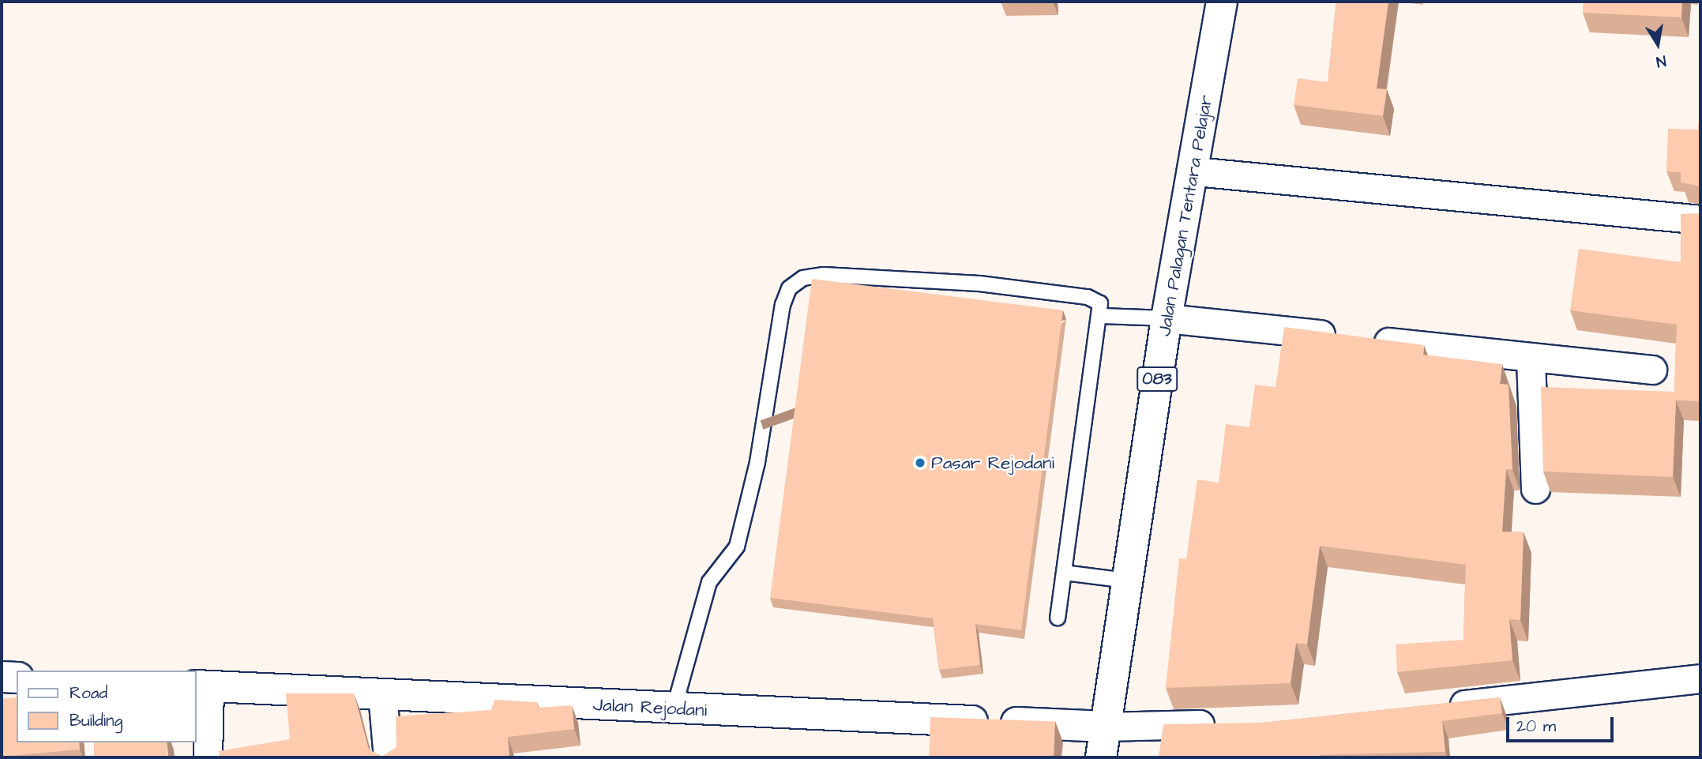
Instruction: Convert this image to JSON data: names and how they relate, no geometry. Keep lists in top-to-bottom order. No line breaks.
{"streets":{"main road":["Jalan Palagan Tentara Pelajar","083","Jalan Rejodani"]},"crossings":[["Jalan Palagan Tentara Pelajar","Jalan Rejodani"]],"places":["Pasar Rejodani"],"legend":["Road","Building"],"scale_bar":"20 m","north":"bottom"}
